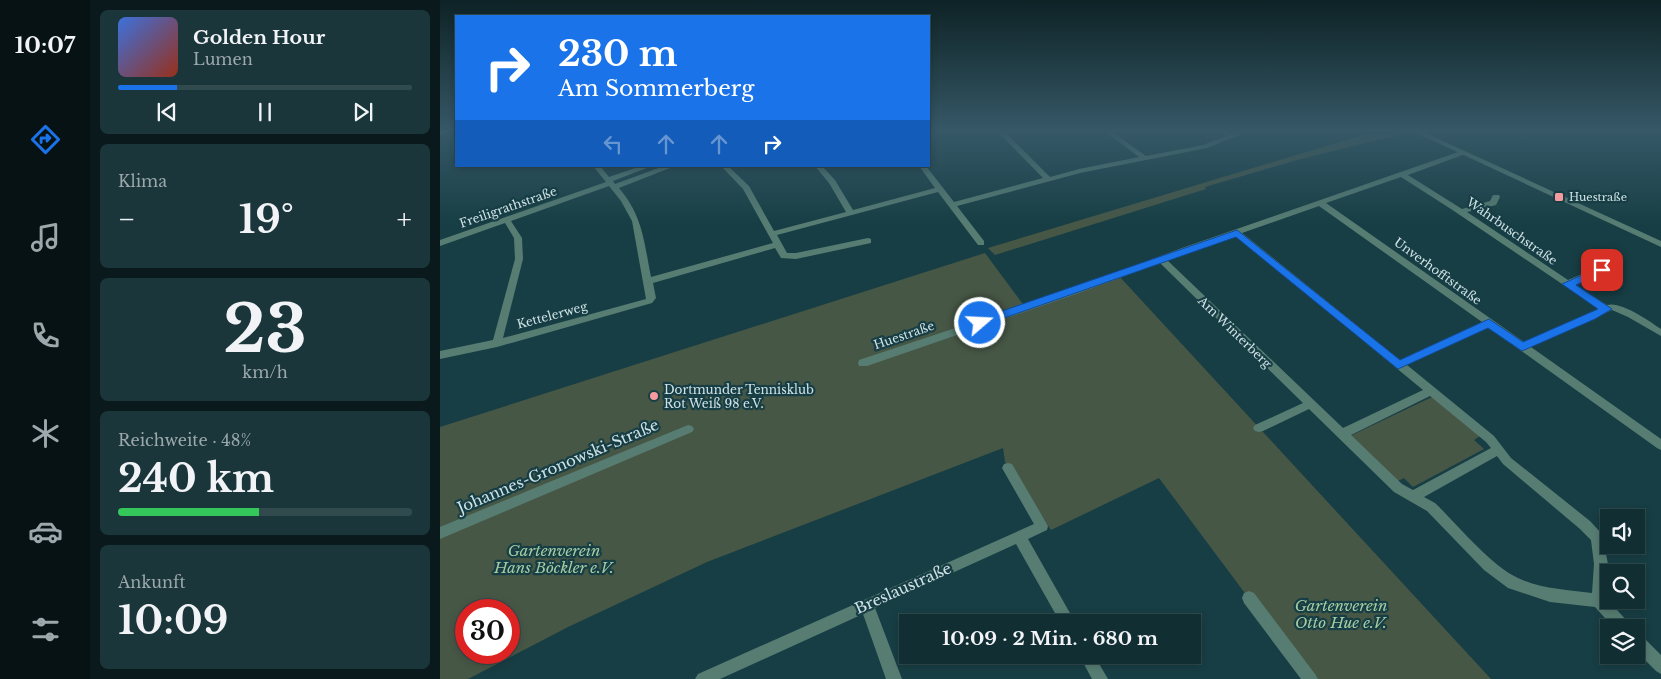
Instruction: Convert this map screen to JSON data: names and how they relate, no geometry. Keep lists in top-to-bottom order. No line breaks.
{"streets":{"street":["Freiligrathstraße","Wahrbuschstraße","Unverhofftstraße","Kettelerweg","Am Winterberg","Huestraße","Johannes-Gronowski-Straße","Breslaustraße"]},"crossings":[["Wahrbuschstraße","Huestraße"],["Unverhofftstraße","Huestraße"],["Am Winterberg","Huestraße"]],"parks":["Gartenverein Hans Böckler e.V.","Gartenverein Otto Hue e.V."],"places":{"transit":["Huestraße"],"other":["Dortmunder Tennisklub Rot Weiß 98 e.V."]},"page":{"tabs":"10:07","turn":["230 m","Am Sommerberg"],"song":["Golden Hour","Lumen"],"tile":["Klima",["23","km/h"],["Reichweite · 48%","240 km"],["Ankunft","10:09"]],"heat":["−","19°","+"],"limit":"30","trip":"10:09 · 2 Min. · 680 m"}}
